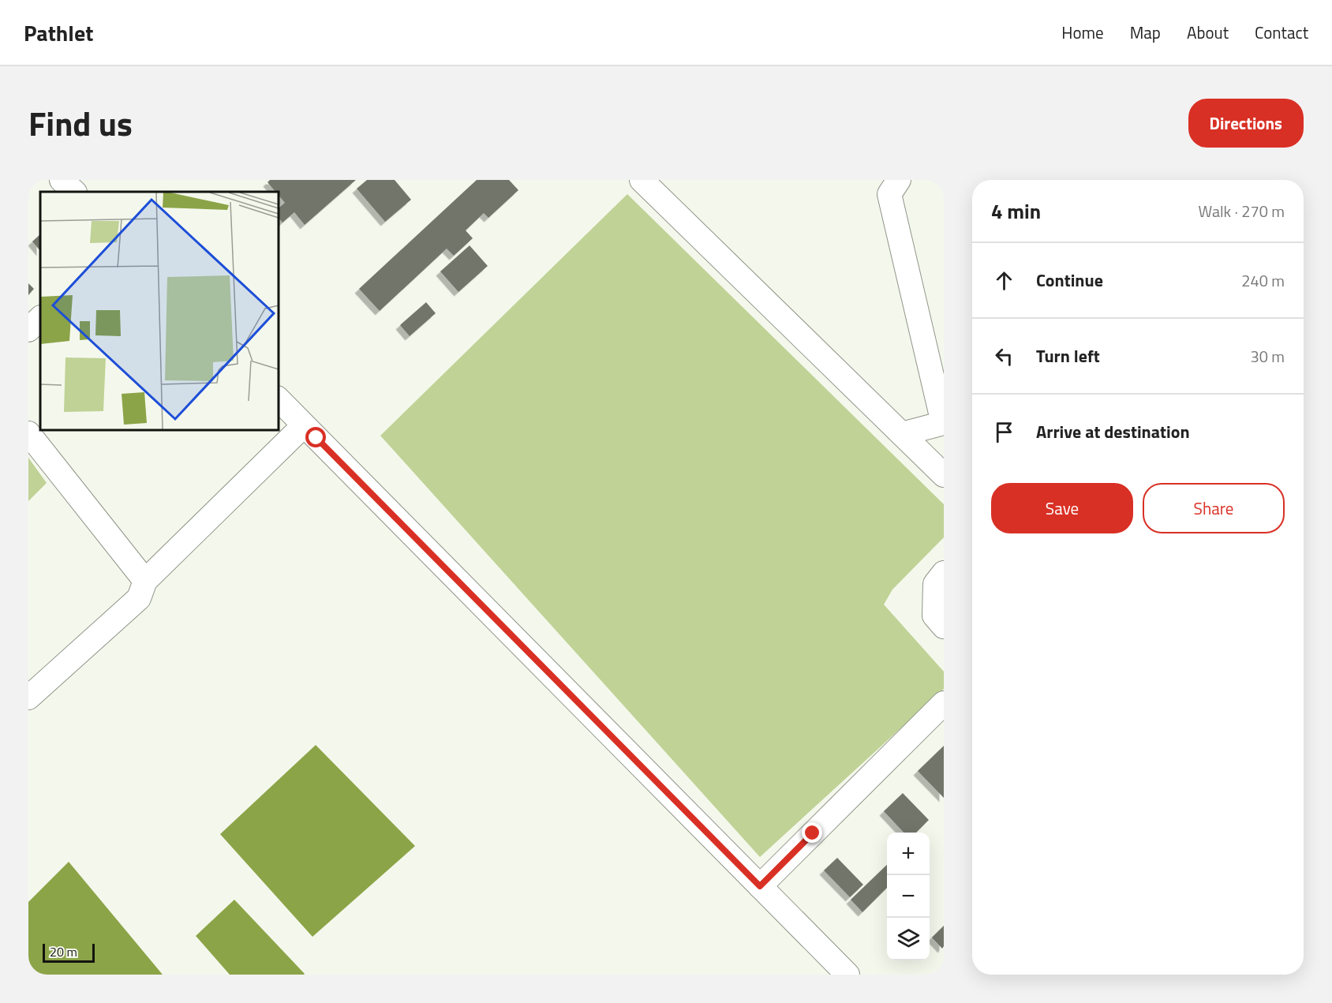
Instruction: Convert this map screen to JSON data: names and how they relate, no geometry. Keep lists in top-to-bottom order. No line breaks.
{"scale_bar":"20 m","page":{"header":"Pathlet","nav":["Home","Map","About","Contact"],"title":"Find us","buttons":["Directions",["Save","Share"]],"heading":["4 min","Walk · 270 m"],"list":[["Continue","240 m"],["Turn left","30 m"],"Arrive at destination"],"map_buttons":["+","−"],"scale":"20 m"}}
